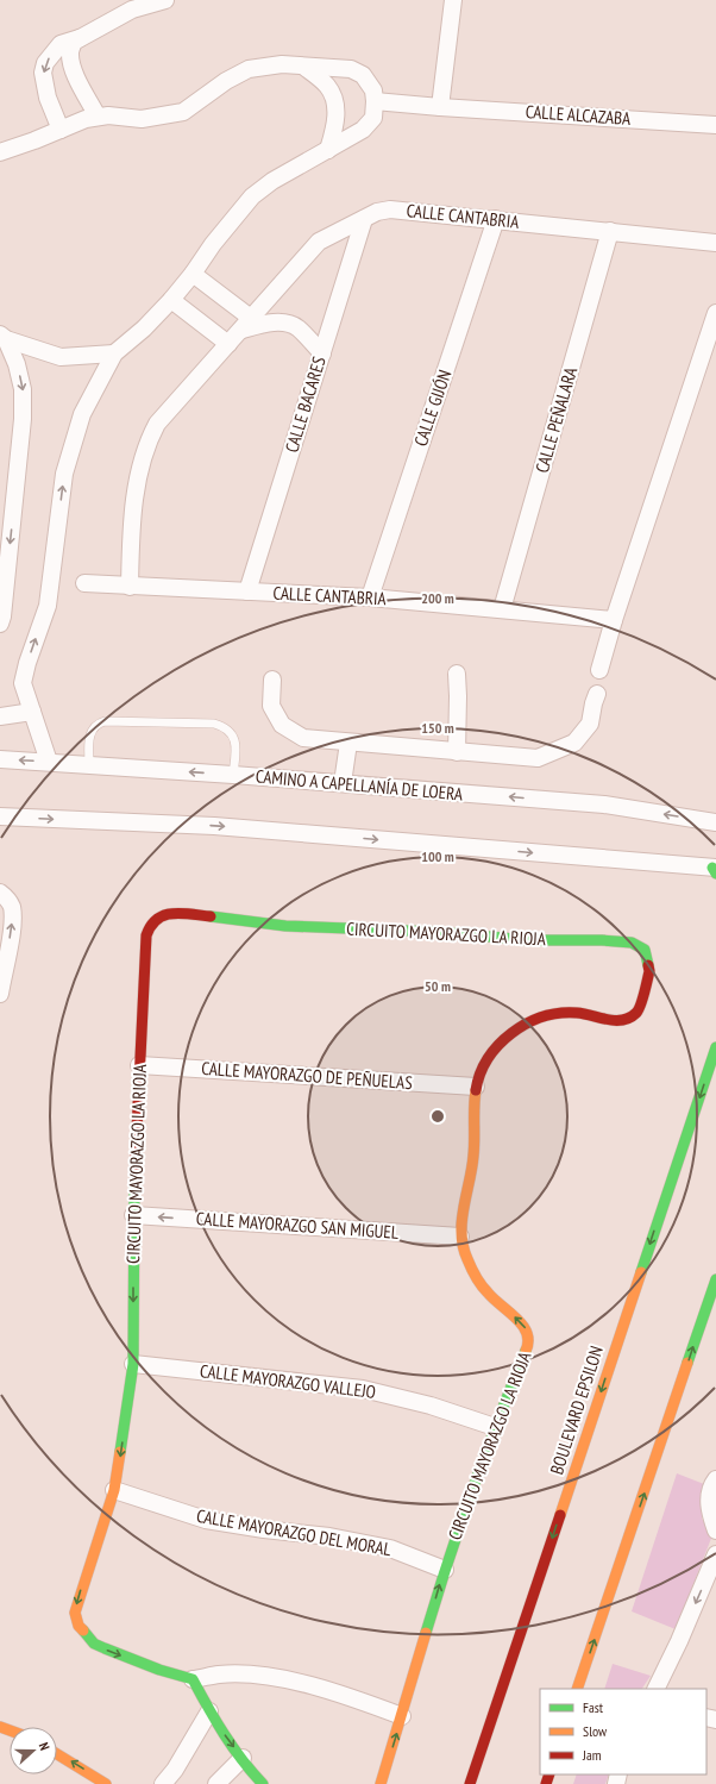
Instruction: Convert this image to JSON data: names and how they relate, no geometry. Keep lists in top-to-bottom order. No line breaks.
{"streets":{"street":["CALLE ALCAZABA","CALLE CANTABRIA","CALLE BACARES","CALLE GIJÓN","CALLE PEÑALARA","CAMINO A CAPELLANÍA DE LOERA","CIRCUITO MAYORAZGO LA RIOJA","CALLE MAYORAZGO DE PEÑUELAS","CALLE MAYORAZGO SAN MIGUEL","CALLE MAYORAZGO VALLEJO","BOULEVARD EPSILON","CALLE MAYORAZGO DEL MORAL"]},"crossings":[["CALLE CANTABRIA","CALLE BACARES"],["CALLE CANTABRIA","CALLE GIJÓN"],["CALLE CANTABRIA","CALLE PEÑALARA"],["CIRCUITO MAYORAZGO LA RIOJA","CALLE MAYORAZGO DE PEÑUELAS"],["CIRCUITO MAYORAZGO LA RIOJA","CALLE MAYORAZGO SAN MIGUEL"],["CIRCUITO MAYORAZGO LA RIOJA","CALLE MAYORAZGO VALLEJO"],["CIRCUITO MAYORAZGO LA RIOJA","CALLE MAYORAZGO DEL MORAL"]],"one_way":["CALLE MAYORAZGO SAN MIGUEL"],"legend":["Fast","Slow","Jam"],"north":"right","rings":["200 m","150 m","100 m","50 m"]}
